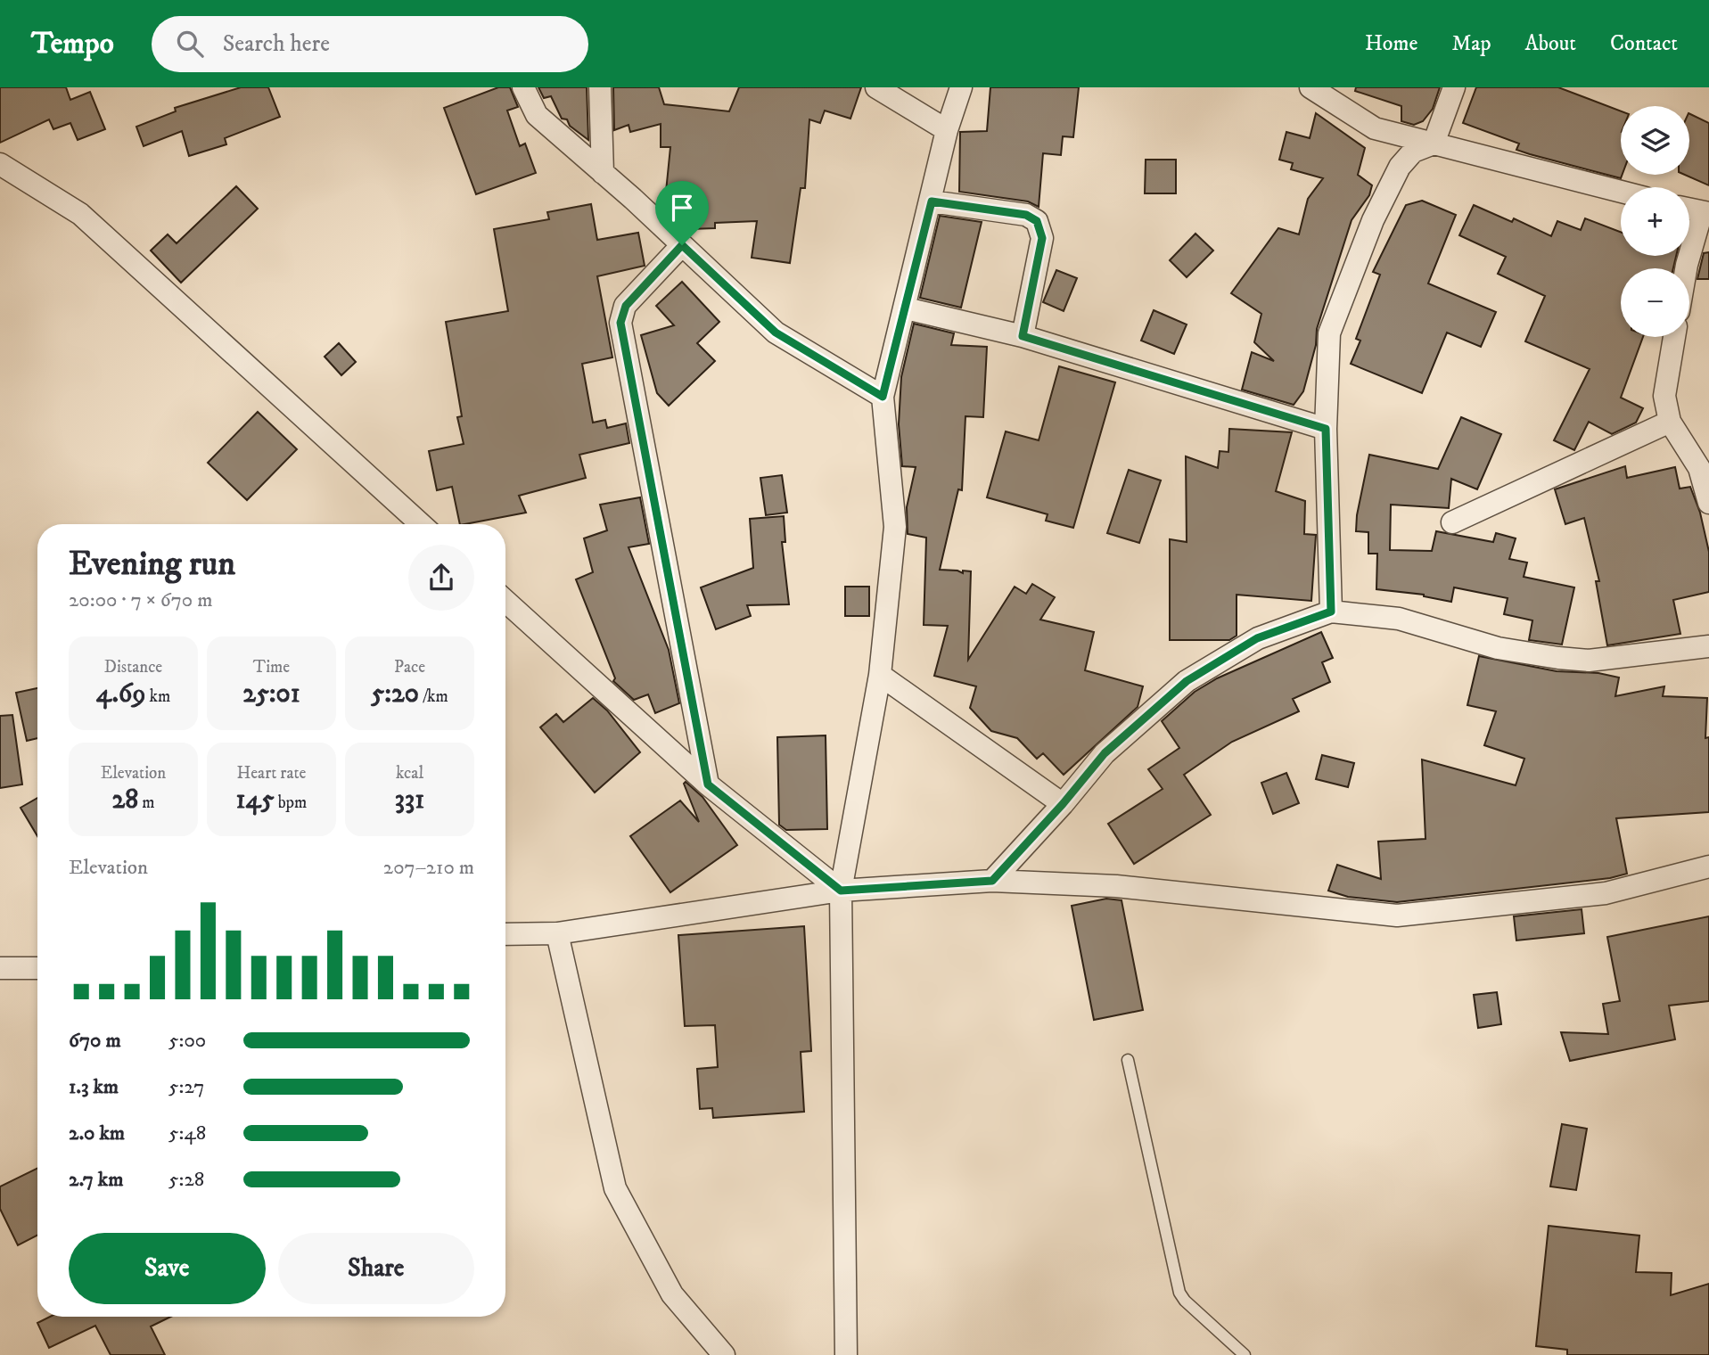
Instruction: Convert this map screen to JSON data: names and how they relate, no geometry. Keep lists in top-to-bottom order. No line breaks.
{"page":{"header":"Tempo","search":"Search here","nav":["Home","Map","About","Contact"],"map_buttons":["+","−"],"heading":["Evening run","20:00 · 7 × 670 m"],"stats":[["Distance","4.69 km"],["Time","25:01"],["Pace","5:20 /km"],["Elevation","28 m"],["Heart rate","145 bpm"],["kcal","331"]],"chart":["Elevation","207–210 m"],"list":[{"name":"670 m","note":"5:00"},{"name":"1.3 km","note":"5:27"},{"name":"2.0 km","note":"5:48"},{"name":"2.7 km","note":"5:28"}],"buttons":["Save","Share"]}}
